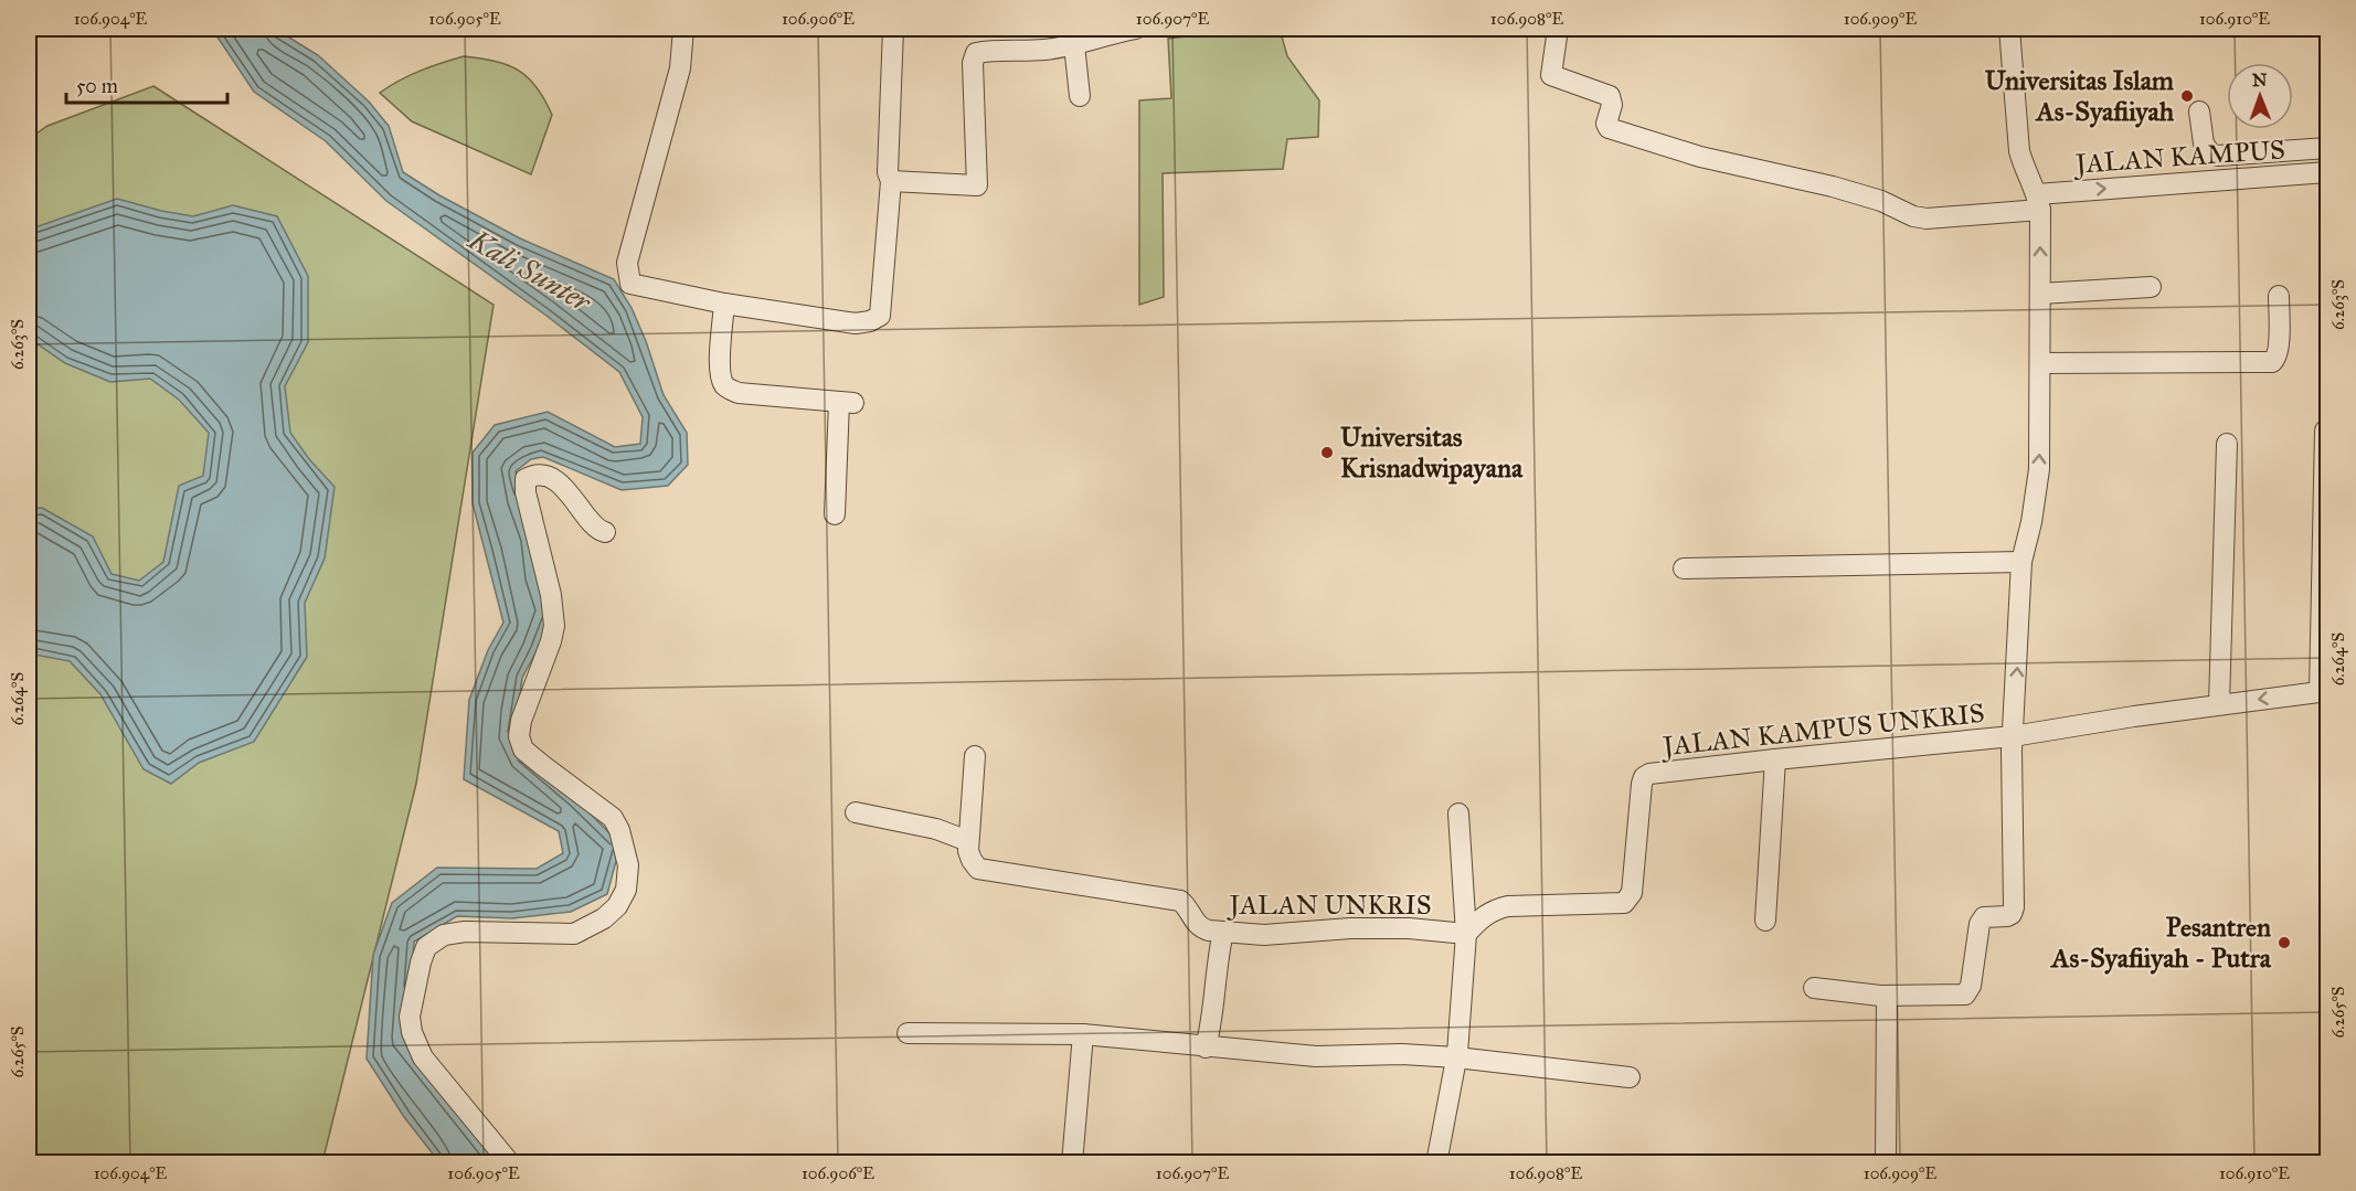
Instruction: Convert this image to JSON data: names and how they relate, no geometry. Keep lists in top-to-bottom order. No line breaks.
{"streets":{"street":["JALAN KAMPUS","JALAN KAMPUS UNKRIS","JALAN UNKRIS"]},"crossings":[["JALAN KAMPUS","JALAN KAMPUS UNKRIS"],["JALAN KAMPUS UNKRIS","JALAN UNKRIS"]],"one_way":["JALAN KAMPUS UNKRIS"],"water":["Kali Sunter"],"places":["Universitas Islam As-Syafiiyah","Universitas Krisnadwipayana","Pesantren As-Syafiiyah - Putra"],"scale_bar":"50 m","north":"top","coordinates":["106.904°E","106.905°E","106.906°E","106.907°E","106.908°E","106.909°E","106.910°E","6.263°S","6.264°S","6.265°S"]}
